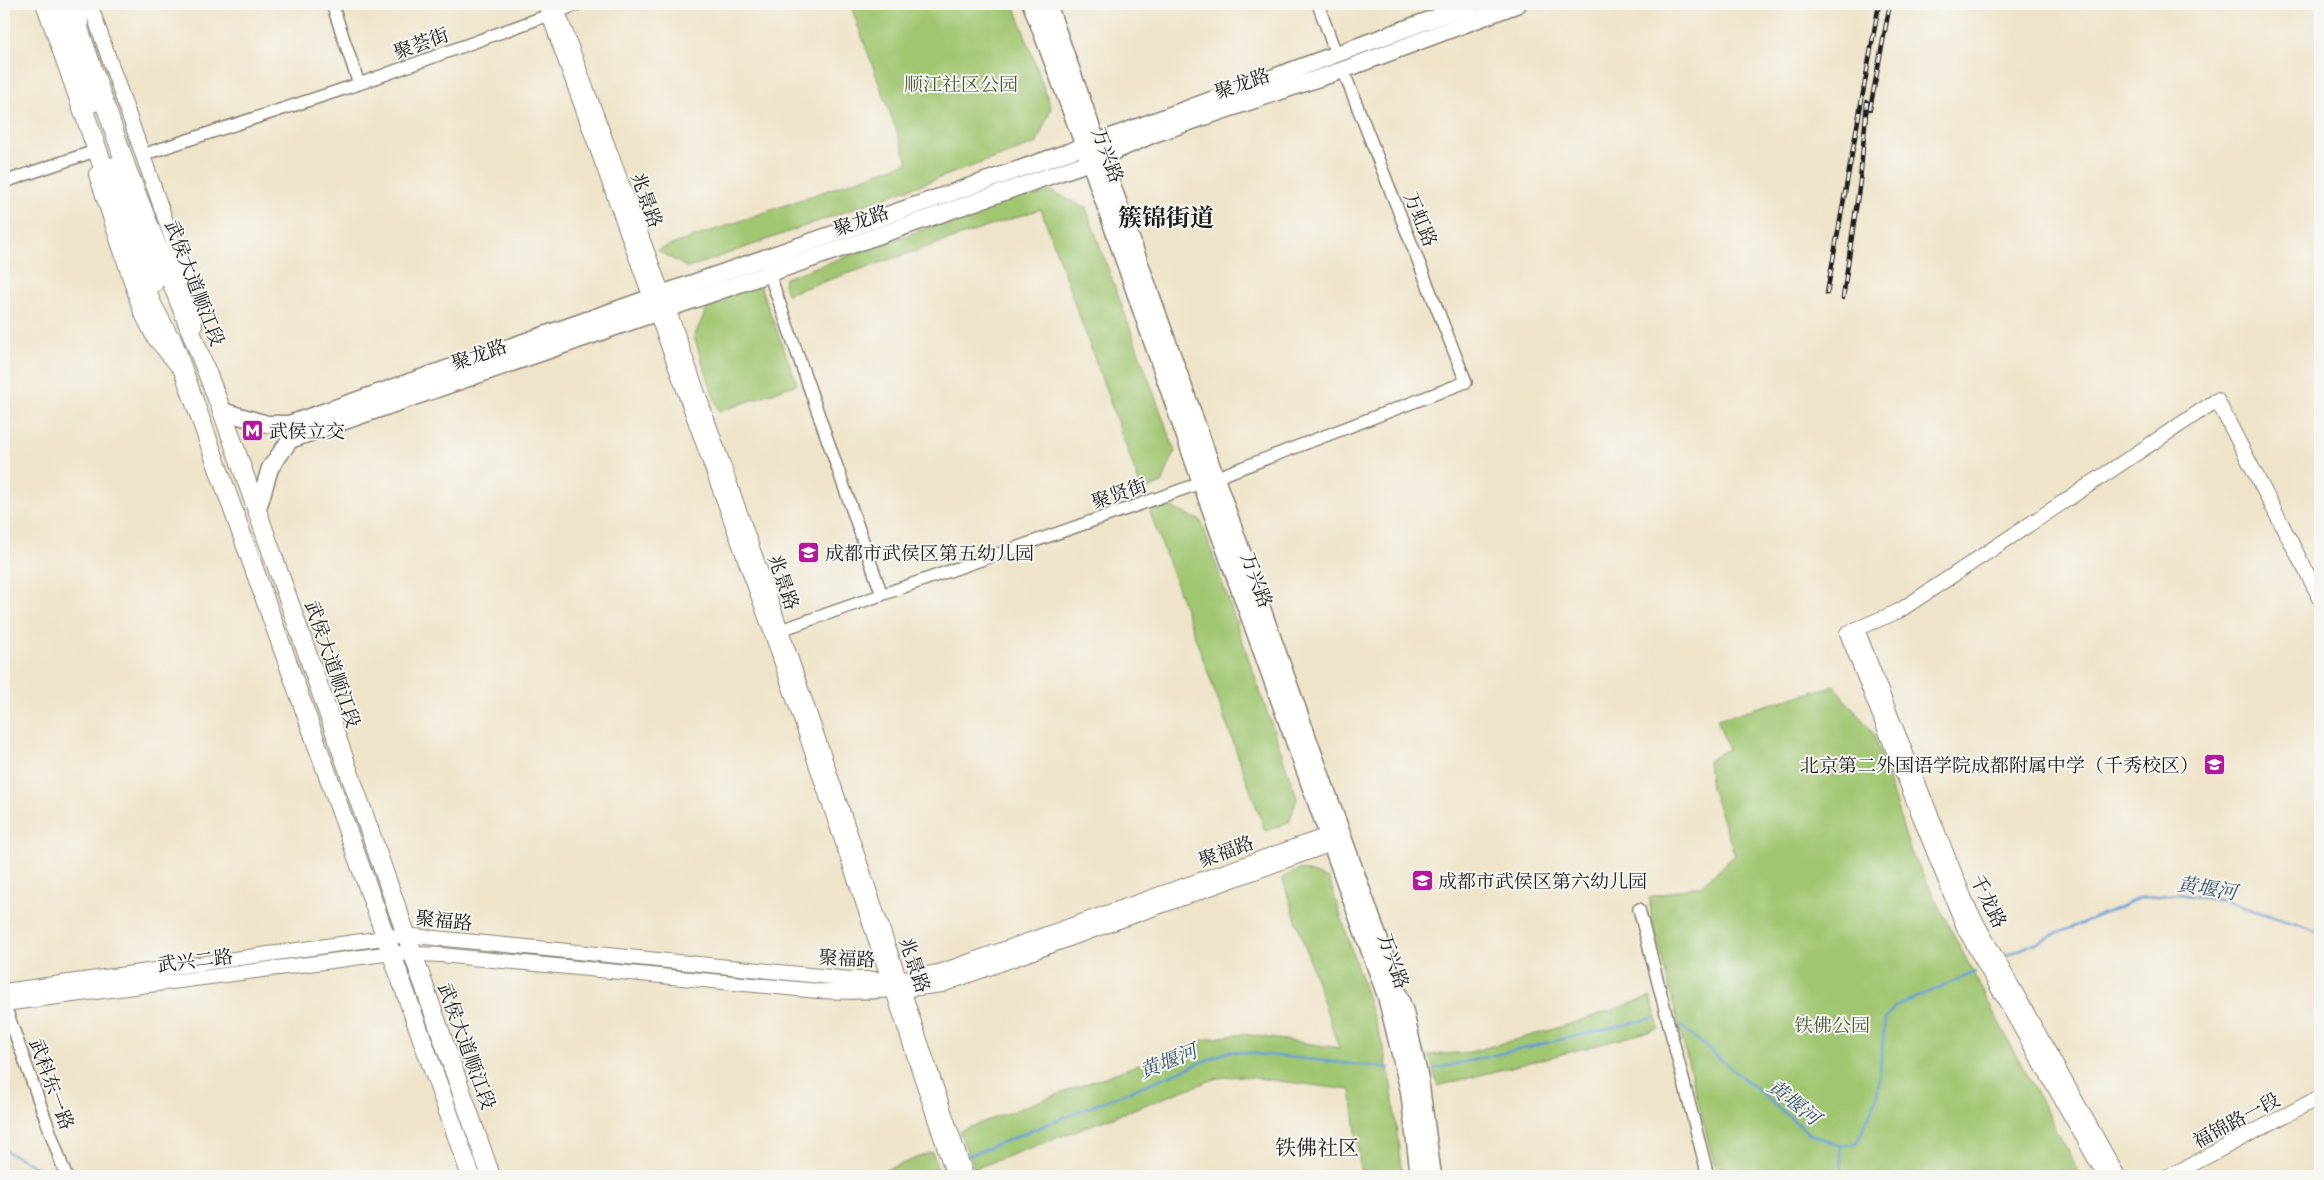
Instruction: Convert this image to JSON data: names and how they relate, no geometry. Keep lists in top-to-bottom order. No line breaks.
{"streets":{"main road":["聚龙路","万兴路","武侯大道顺江段"],"street":["聚荟街","兆景路","万虹路","聚贤街","聚福路","千龙路","武兴二路","武科东一路","福锦路一段"]},"crossings":[["聚荟街","兆景路"],["聚龙路","万兴路"],["聚龙路","兆景路"],["聚龙路","万虹路"],["聚龙路","武侯大道顺江段"],["万兴路","聚贤街"],["万兴路","聚福路"],["兆景路","聚贤街"],["兆景路","聚福路"],["万虹路","聚贤街"],["武侯大道顺江段","聚福路"],["武侯大道顺江段","武兴二路"],["聚福路","武兴二路"],["武兴二路","武科东一路"]],"districts":["簇锦街道","铁佛社区"],"water":["黄堰河"],"parks":["顺江社区公园","铁佛公园"],"places":{"metro station":["武侯立交"],"school or university":["成都市武侯区第五幼儿园","北京第二外国语学院成都附属中学（千秀校区）","成都市武侯区第六幼儿园"]}}
